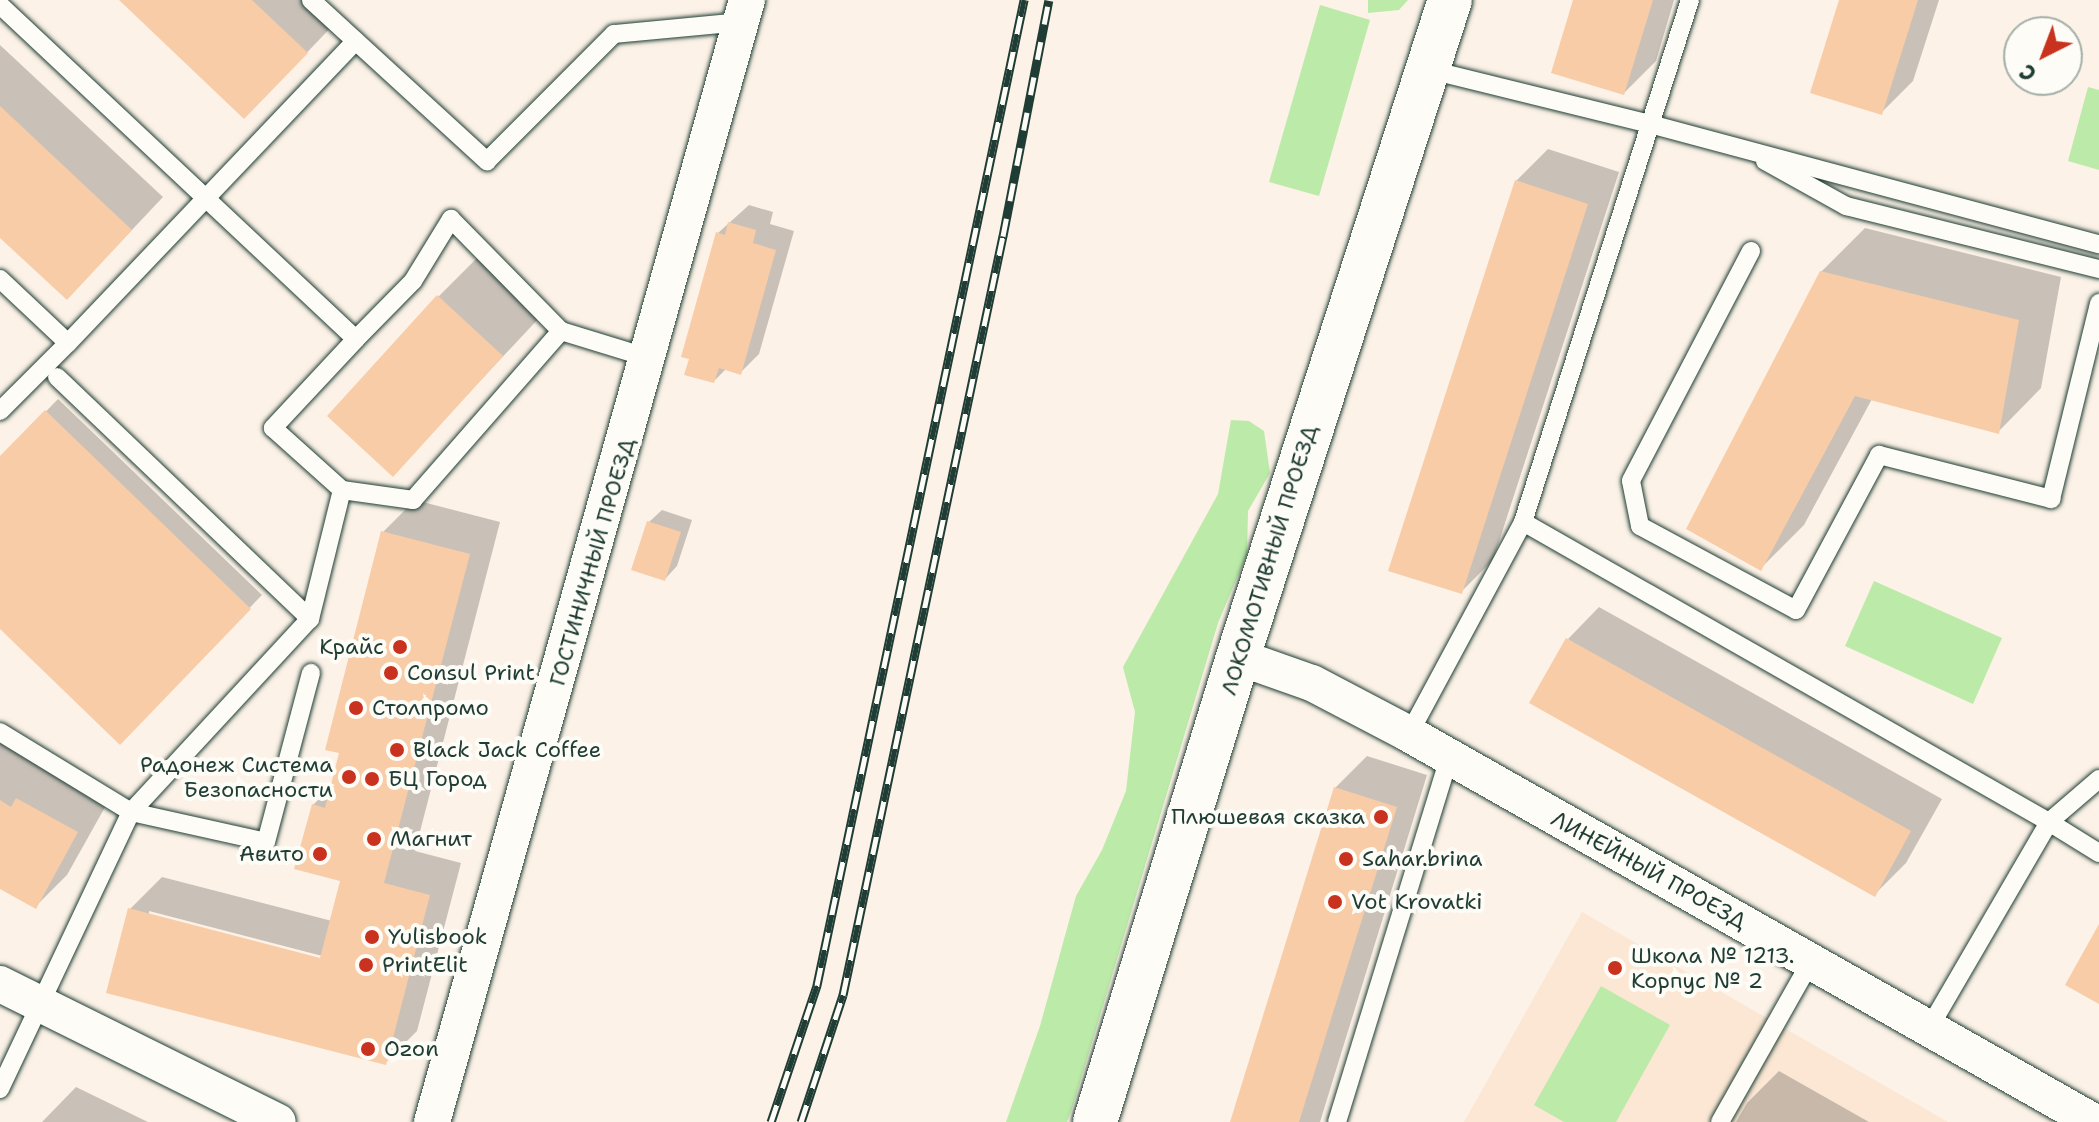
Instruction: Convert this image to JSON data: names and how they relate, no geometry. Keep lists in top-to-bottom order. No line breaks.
{"streets":{"street":["ЛОКОМОТИВНЫЙ ПРОЕЗД","ГОСТИНИЧНЫЙ ПРОЕЗД","ЛИНЕЙНЫЙ ПРОЕЗД"]},"crossings":[["ЛОКОМОТИВНЫЙ ПРОЕЗД","ЛИНЕЙНЫЙ ПРОЕЗД"]],"places":["Крайс","Consul Print","Столпромо","Black Jack Coffee","Радонеж Система Безопасности","БЦ Город","Плюшевая сказка","Магнит","Авито","Sahar.brina","Vot Krovatki","Yulisbook","PrintElit","Школа № 1213. Корпус № 2","Ozon"],"north":"bottom left"}
